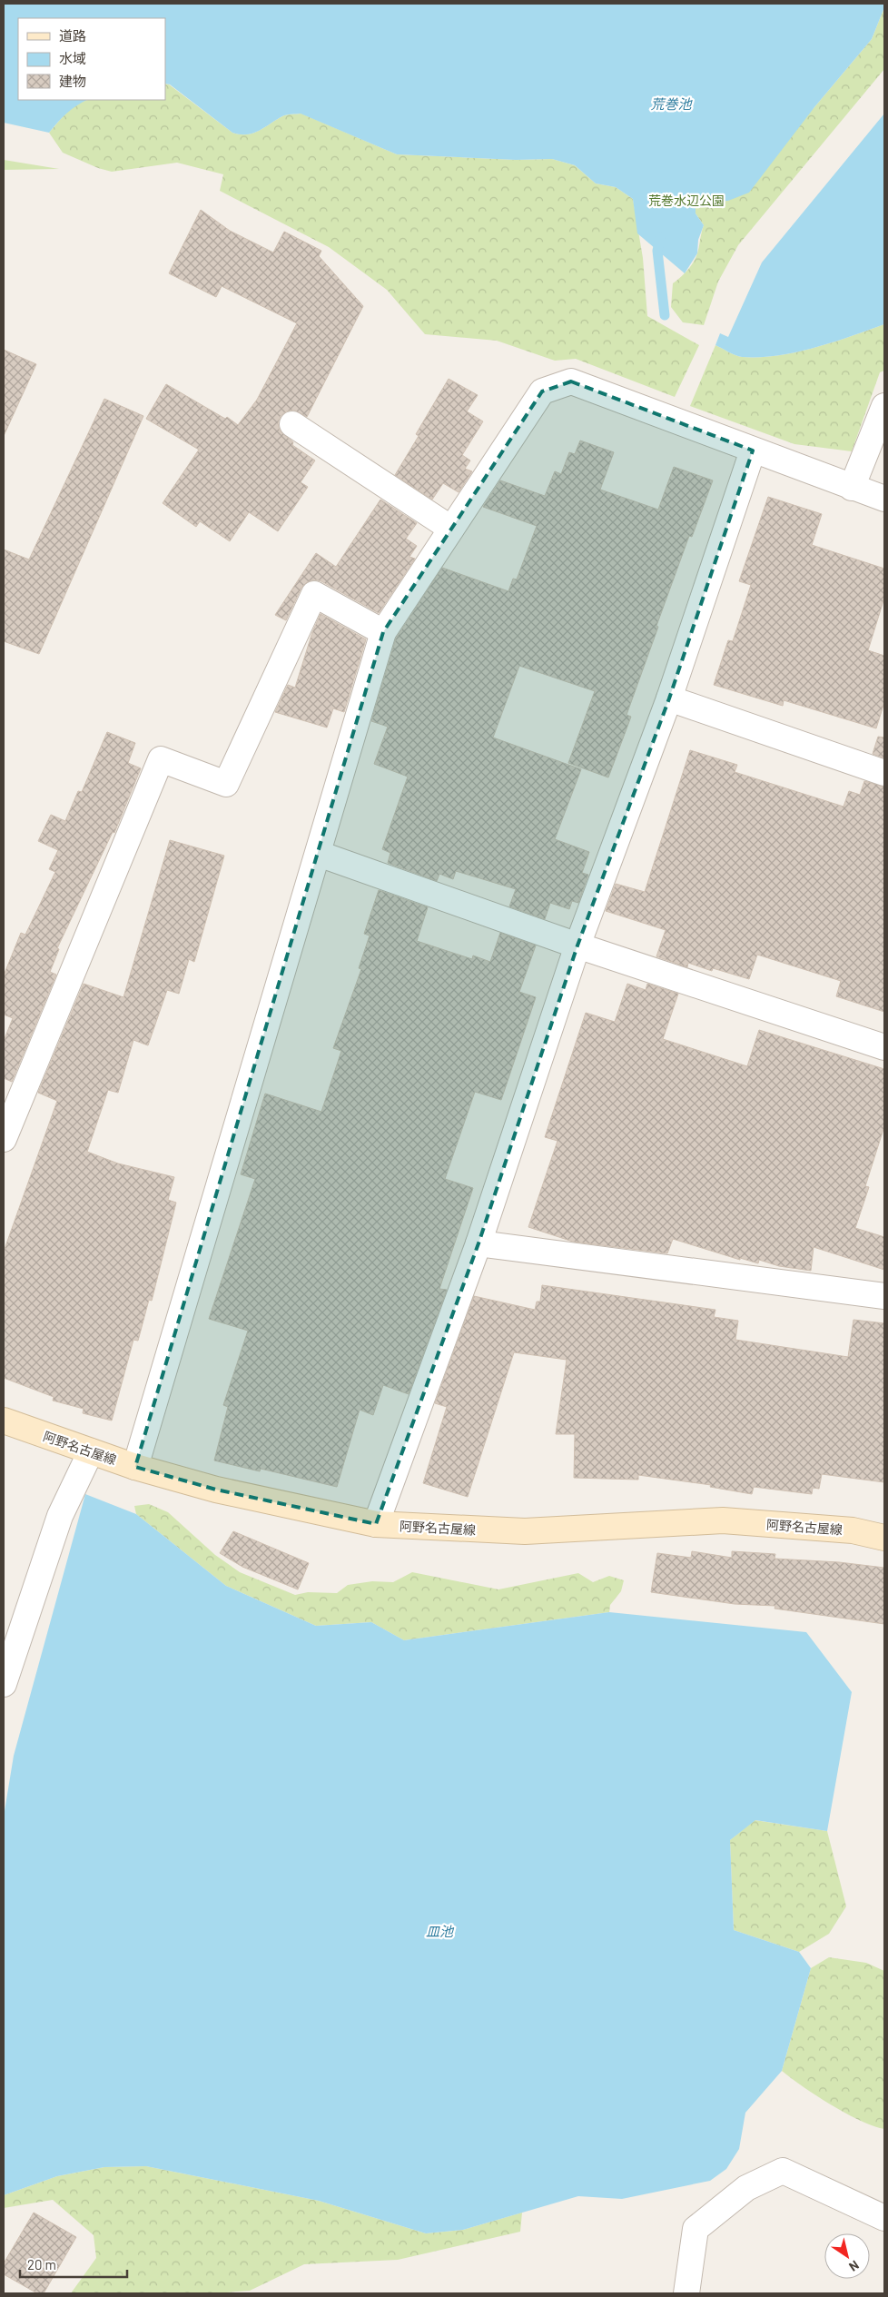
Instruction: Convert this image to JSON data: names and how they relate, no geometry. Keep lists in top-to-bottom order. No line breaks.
{"streets":{"main road":["阿野名古屋線"]},"water":["荒巻池","皿池"],"parks":["荒巻水辺公園"],"legend":["道路","水域","建物"],"scale_bar":"20 m","north":"bottom right"}
